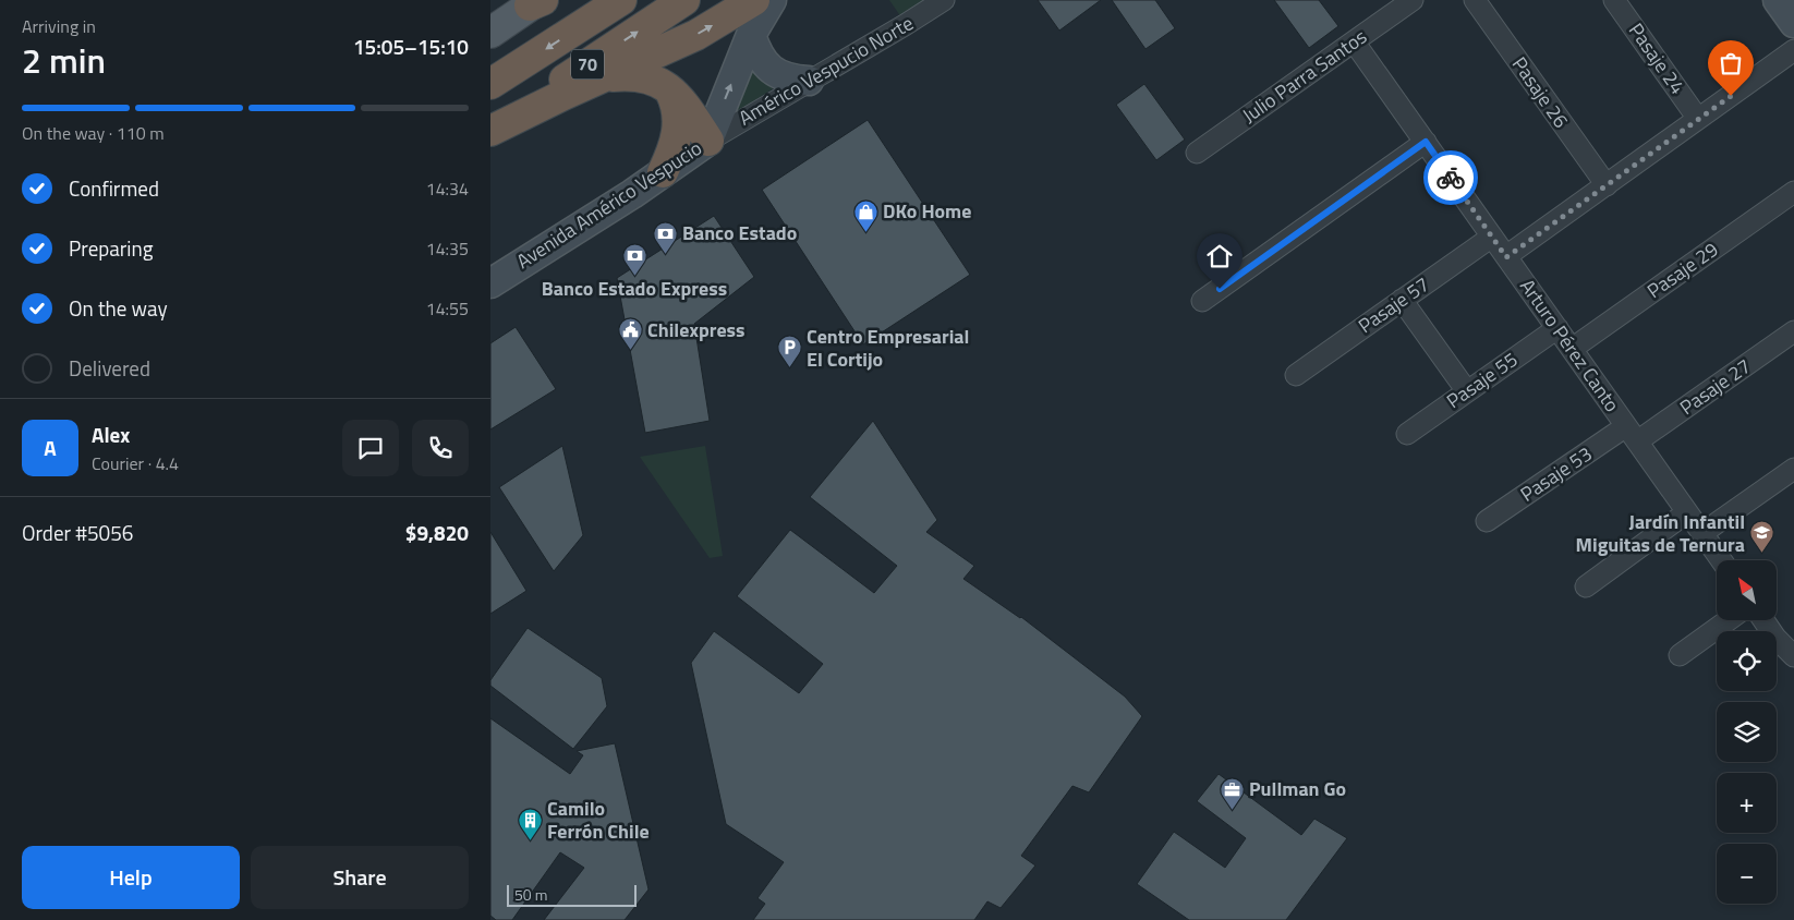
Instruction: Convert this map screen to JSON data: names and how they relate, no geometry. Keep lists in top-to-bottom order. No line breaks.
{"streets":{"highway":["70"],"main road":["Avenida Américo Vespucio"],"street":["Pasaje 24","Américo Vespucio Norte","Julio Parra Santos","Pasaje 26","Pasaje 29","Pasaje 57","Arturo Pérez Canto","Pasaje 55","Pasaje 27","Pasaje 53"]},"crossings":[["Américo Vespucio Norte","Avenida Américo Vespucio"],["Julio Parra Santos","Arturo Pérez Canto"],["Pasaje 29","Arturo Pérez Canto"],["Pasaje 57","Arturo Pérez Canto"],["Arturo Pérez Canto","Pasaje 55"],["Arturo Pérez Canto","Pasaje 27"],["Arturo Pérez Canto","Pasaje 53"],["Pasaje 27","Pasaje 53"]],"places":{"shop":["DKo Home"],"bank":["Banco Estado","Banco Estado Express"],"public building":["Chilexpress"],"parking":["Centro Empresarial El Cortijo"],"school or university":["Jardín Infantil Miguitas de Ternura"],"office":["Pullman Go"],"building":["Camilo Ferrón Chile"]},"scale_bar":"50 m","north":"top left","page":{"heading":["2 min","Arriving in","15:05–15:10"],"panel":["Alex","Courier · 4.4","Order #5056","$9,820"],"bar":"On the way · 110 m","list":[["Confirmed","14:34"],["Preparing","14:35"],["On the way","14:55"],"Delivered"],"round":"A","map_buttons":["+","−"],"buttons":["Help","Share"],"scale":"50 m"}}
